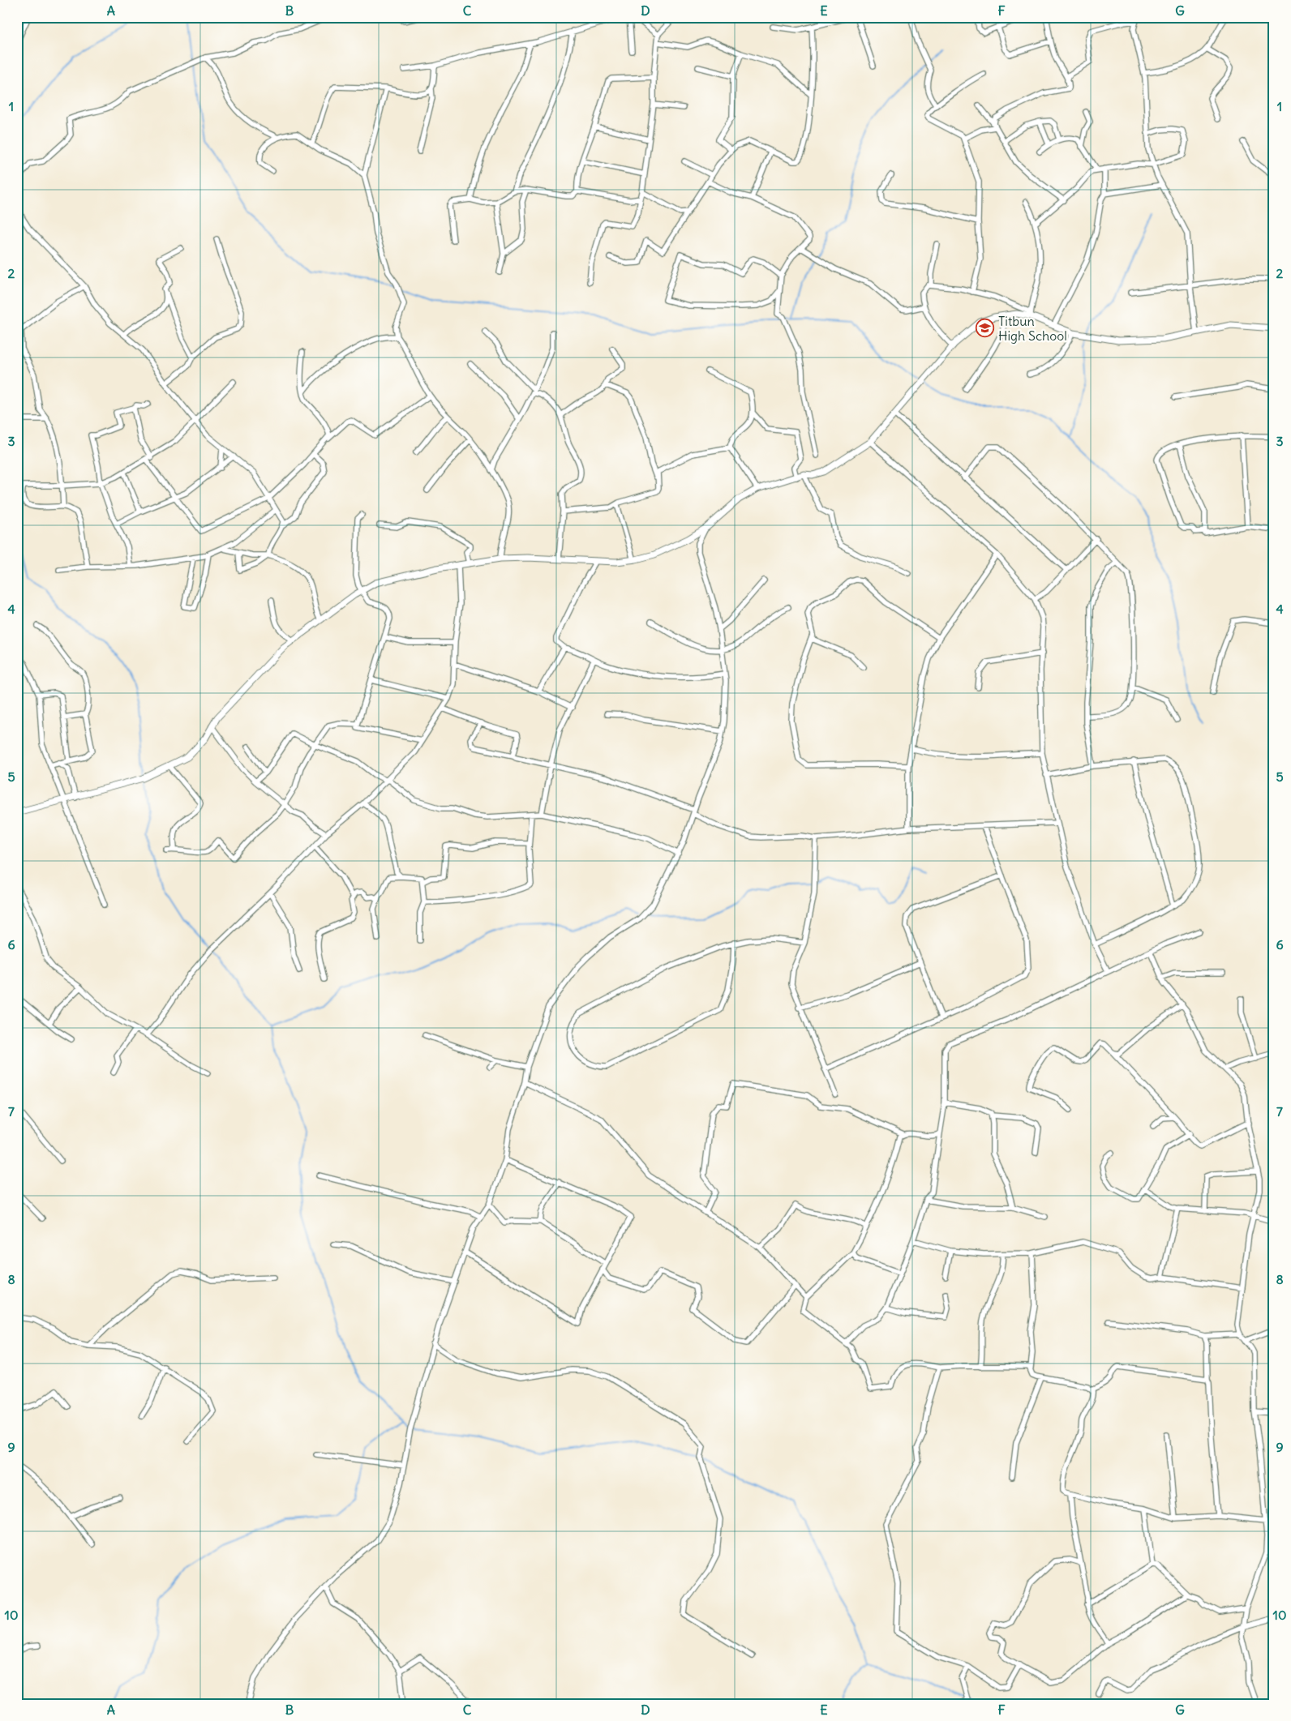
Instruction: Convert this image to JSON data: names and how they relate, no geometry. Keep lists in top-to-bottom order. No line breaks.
{"places":{"school or university":["Titbun High School"]},"grid":{"columns":["A","B","C","D","E","F","G"],"rows":["1","2","3","4","5","6","7","8","9","10"]}}
